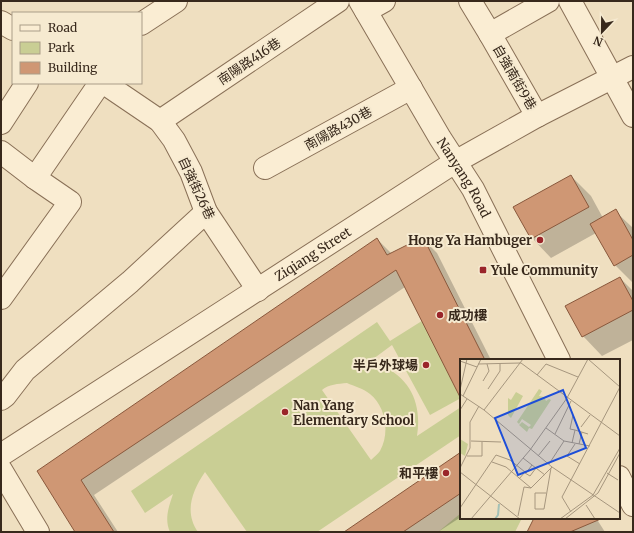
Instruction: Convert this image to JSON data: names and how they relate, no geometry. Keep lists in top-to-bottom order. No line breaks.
{"streets":{"street":["南陽路416巷","自強南街9巷","南陽路430巷","Nanyang Road","自強街26巷","Ziqiang Street"]},"crossings":[["南陽路416巷","自強街26巷"],["自強南街9巷","Ziqiang Street"],["南陽路430巷","Nanyang Road"],["Nanyang Road","Ziqiang Street"],["自強街26巷","Ziqiang Street"]],"places":{"other":["Hong Ya Hambuger","成功樓","半戶外球場","Nan Yang Elementary School","和平樓"],"transit":["Yule Community"]},"legend":["Road","Park","Building"],"north":"bottom"}
